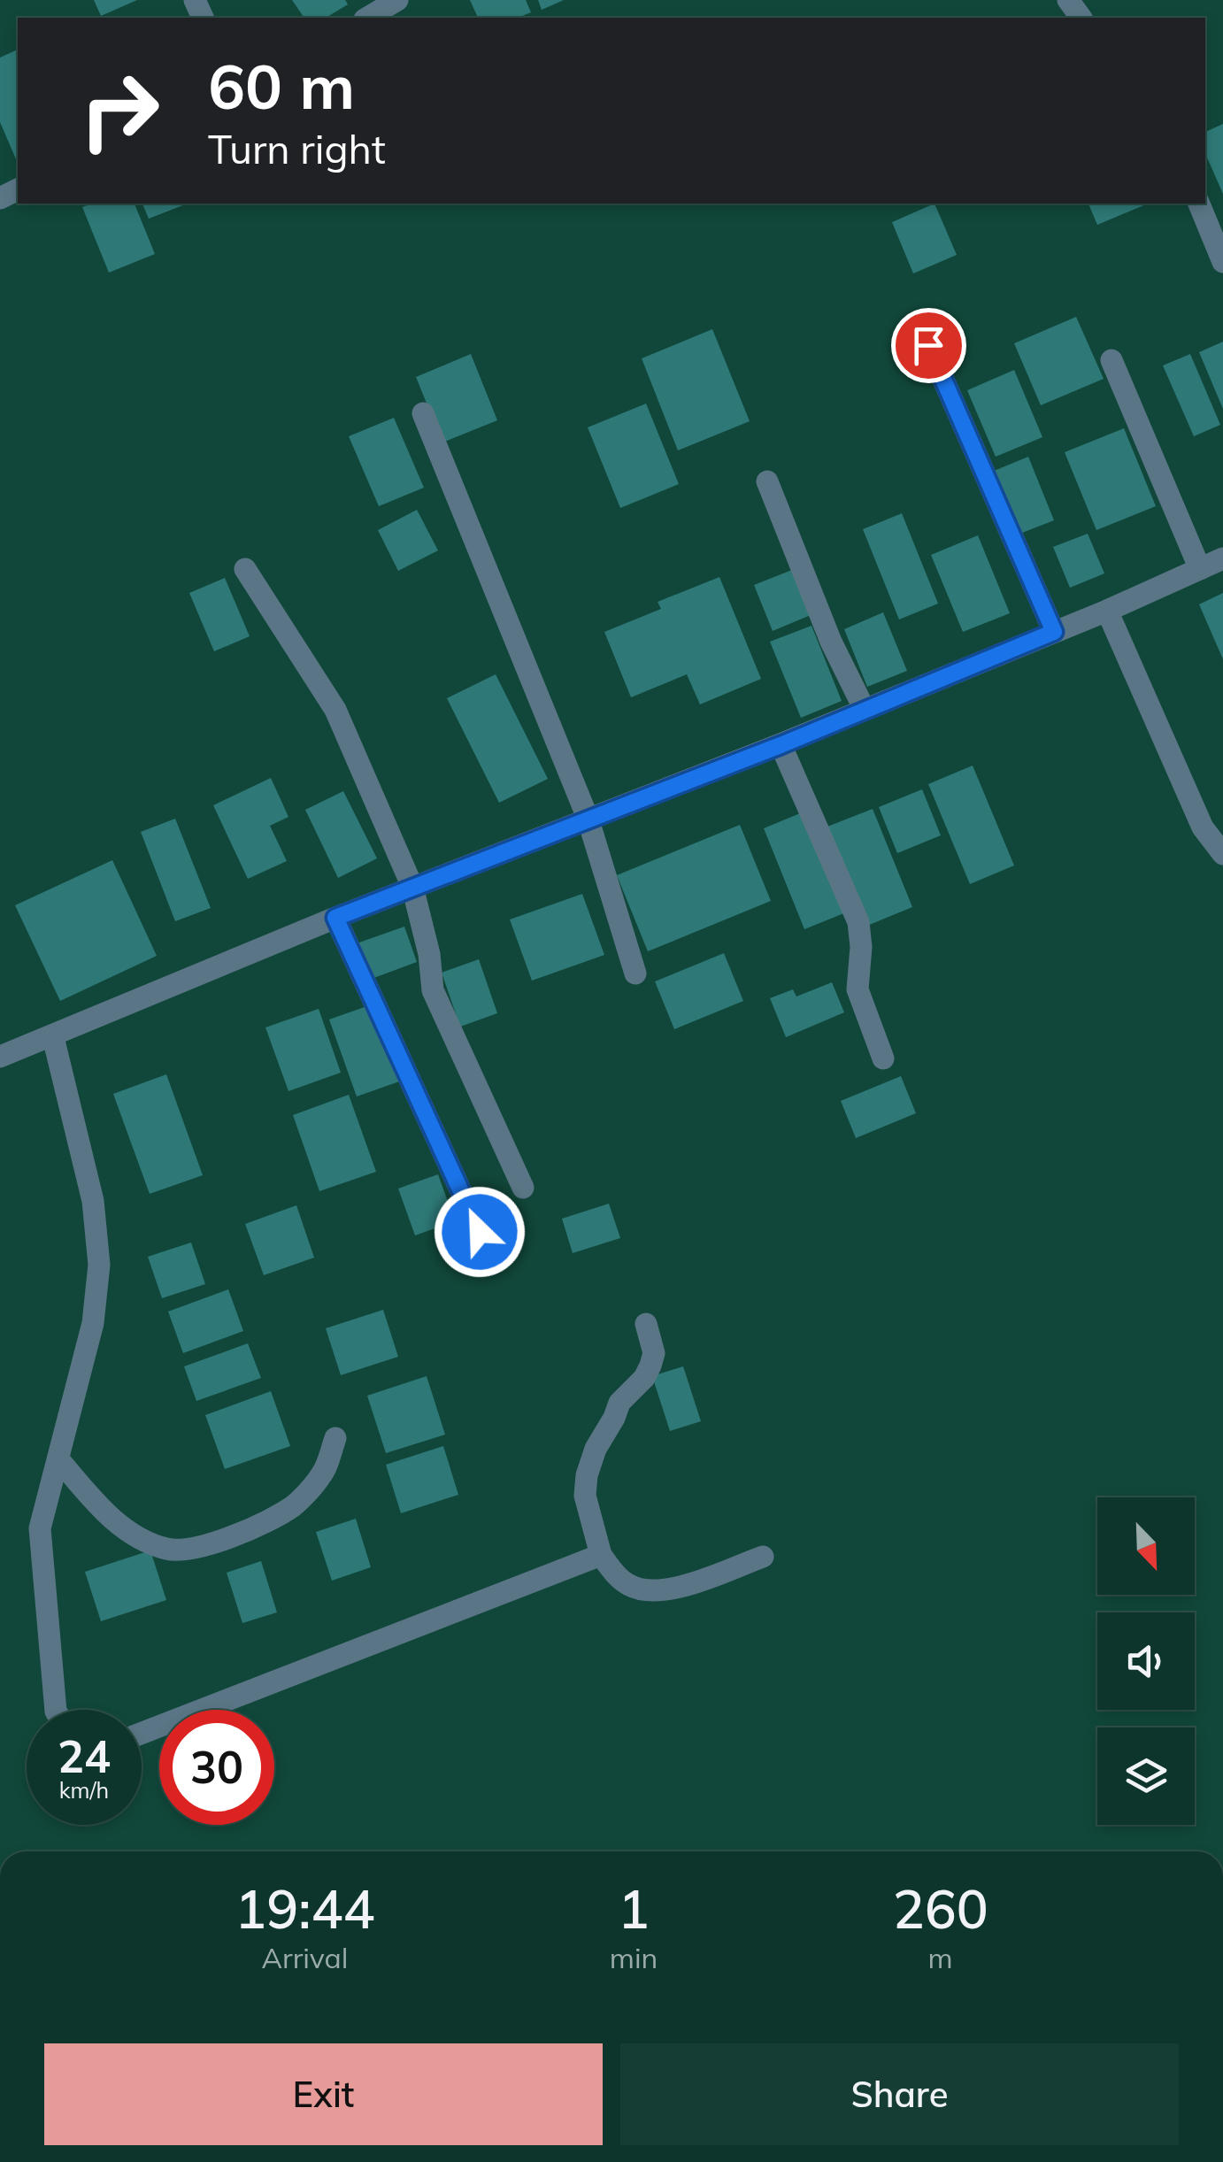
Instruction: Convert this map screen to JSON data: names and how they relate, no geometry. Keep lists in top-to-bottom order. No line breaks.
{"north":"bottom right","page":{"turn":["60 m","Turn right"],"speed":"24 km/h","limit":"30","eta":["19:44","Arrival","1","min","260","m"],"buttons":["Exit","Share"]}}
